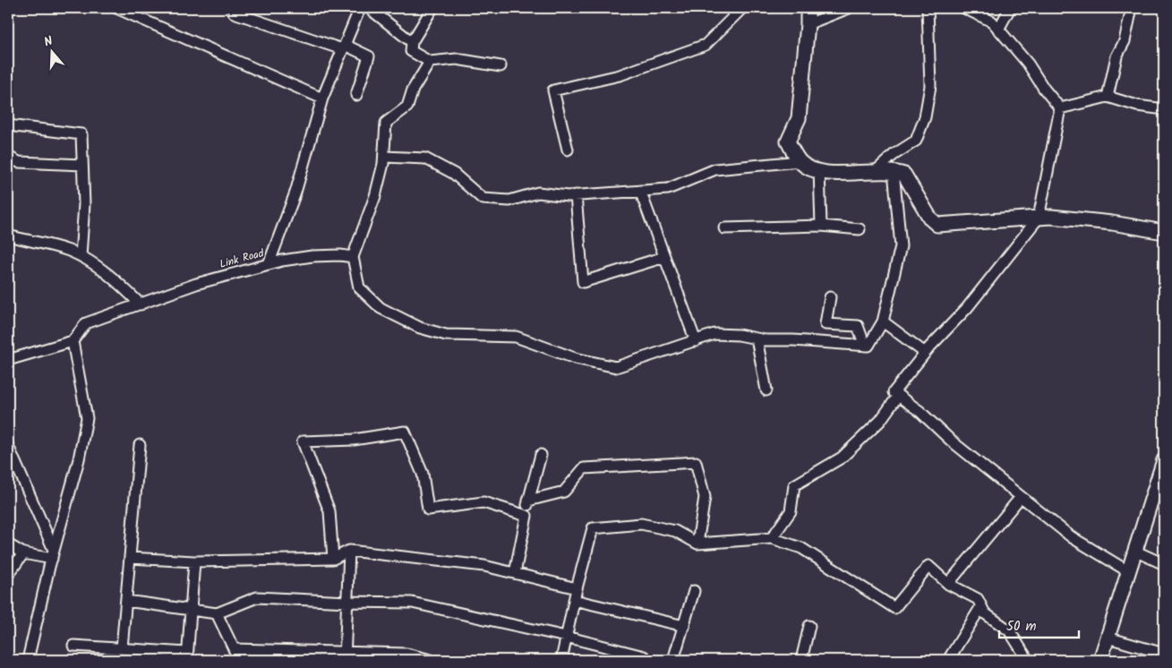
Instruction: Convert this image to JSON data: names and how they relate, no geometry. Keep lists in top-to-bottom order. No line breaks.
{"streets":{"street":["Link Road"]},"scale_bar":"50 m","north":"top"}
